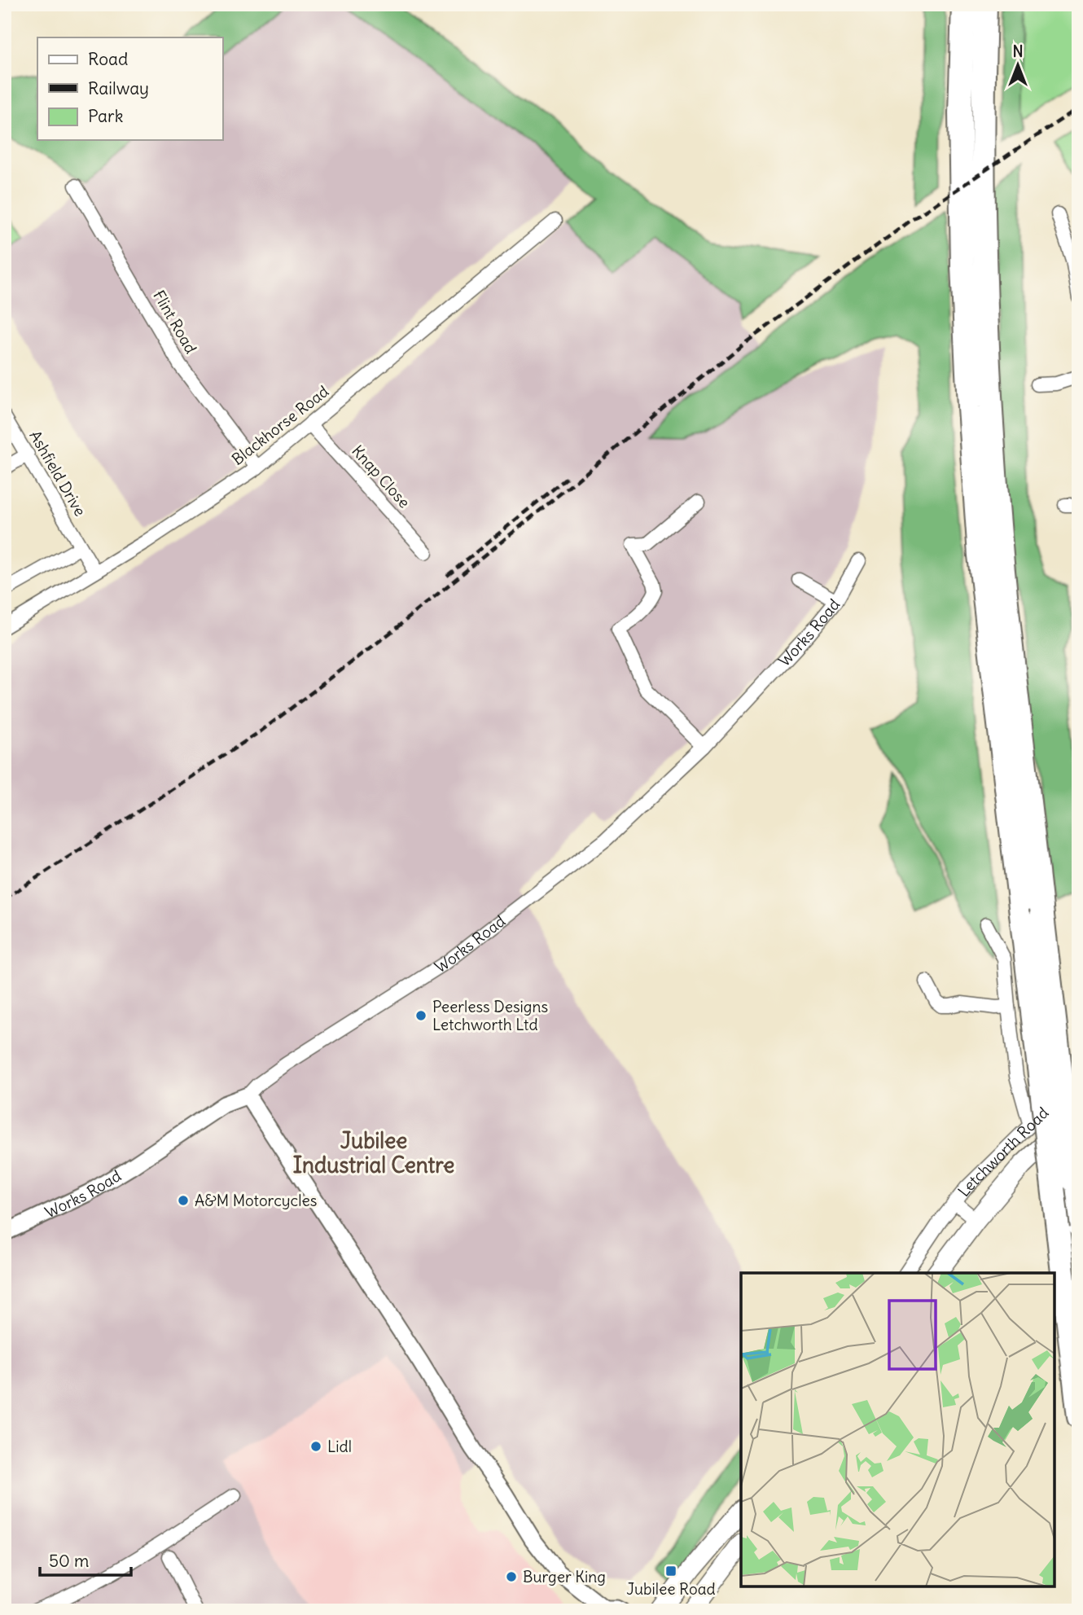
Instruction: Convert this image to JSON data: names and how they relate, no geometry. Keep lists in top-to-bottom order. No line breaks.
{"streets":{"main road":["Letchworth Road"],"street":["Flint Road","Blackhorse Road","Ashfield Drive","Knap Close","Works Road"]},"crossings":[["Flint Road","Blackhorse Road"],["Blackhorse Road","Ashfield Drive"],["Blackhorse Road","Knap Close"]],"districts":["Jubilee Industrial Centre"],"places":{"other":["Peerless Designs Letchworth Ltd","A&M Motorcycles","Lidl","Burger King"],"transit":["Jubilee Road"]},"legend":["Road","Railway","Park"],"scale_bar":"50 m","north":"top"}
